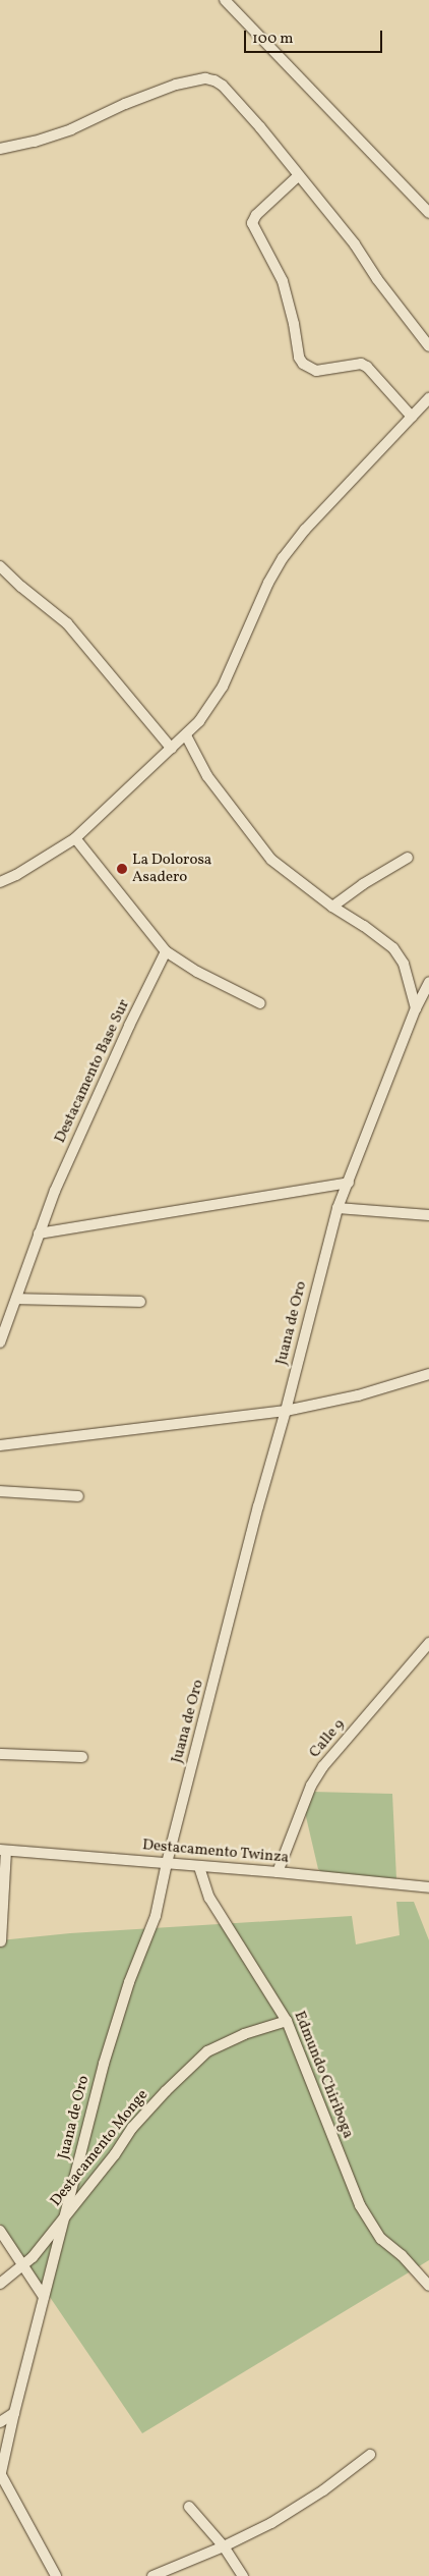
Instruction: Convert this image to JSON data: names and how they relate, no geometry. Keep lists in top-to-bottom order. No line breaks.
{"streets":{"street":["Destacamento Base Sur","Juana de Oro","Calle 9","Destacamento Twinza","Edmundo Chiriboga","Destacamento Monge"]},"crossings":[["Juana de Oro","Destacamento Twinza"],["Juana de Oro","Destacamento Monge"],["Calle 9","Destacamento Twinza"],["Destacamento Twinza","Edmundo Chiriboga"],["Edmundo Chiriboga","Destacamento Monge"]],"places":["La Dolorosa Asadero"],"scale_bar":"100 m"}
